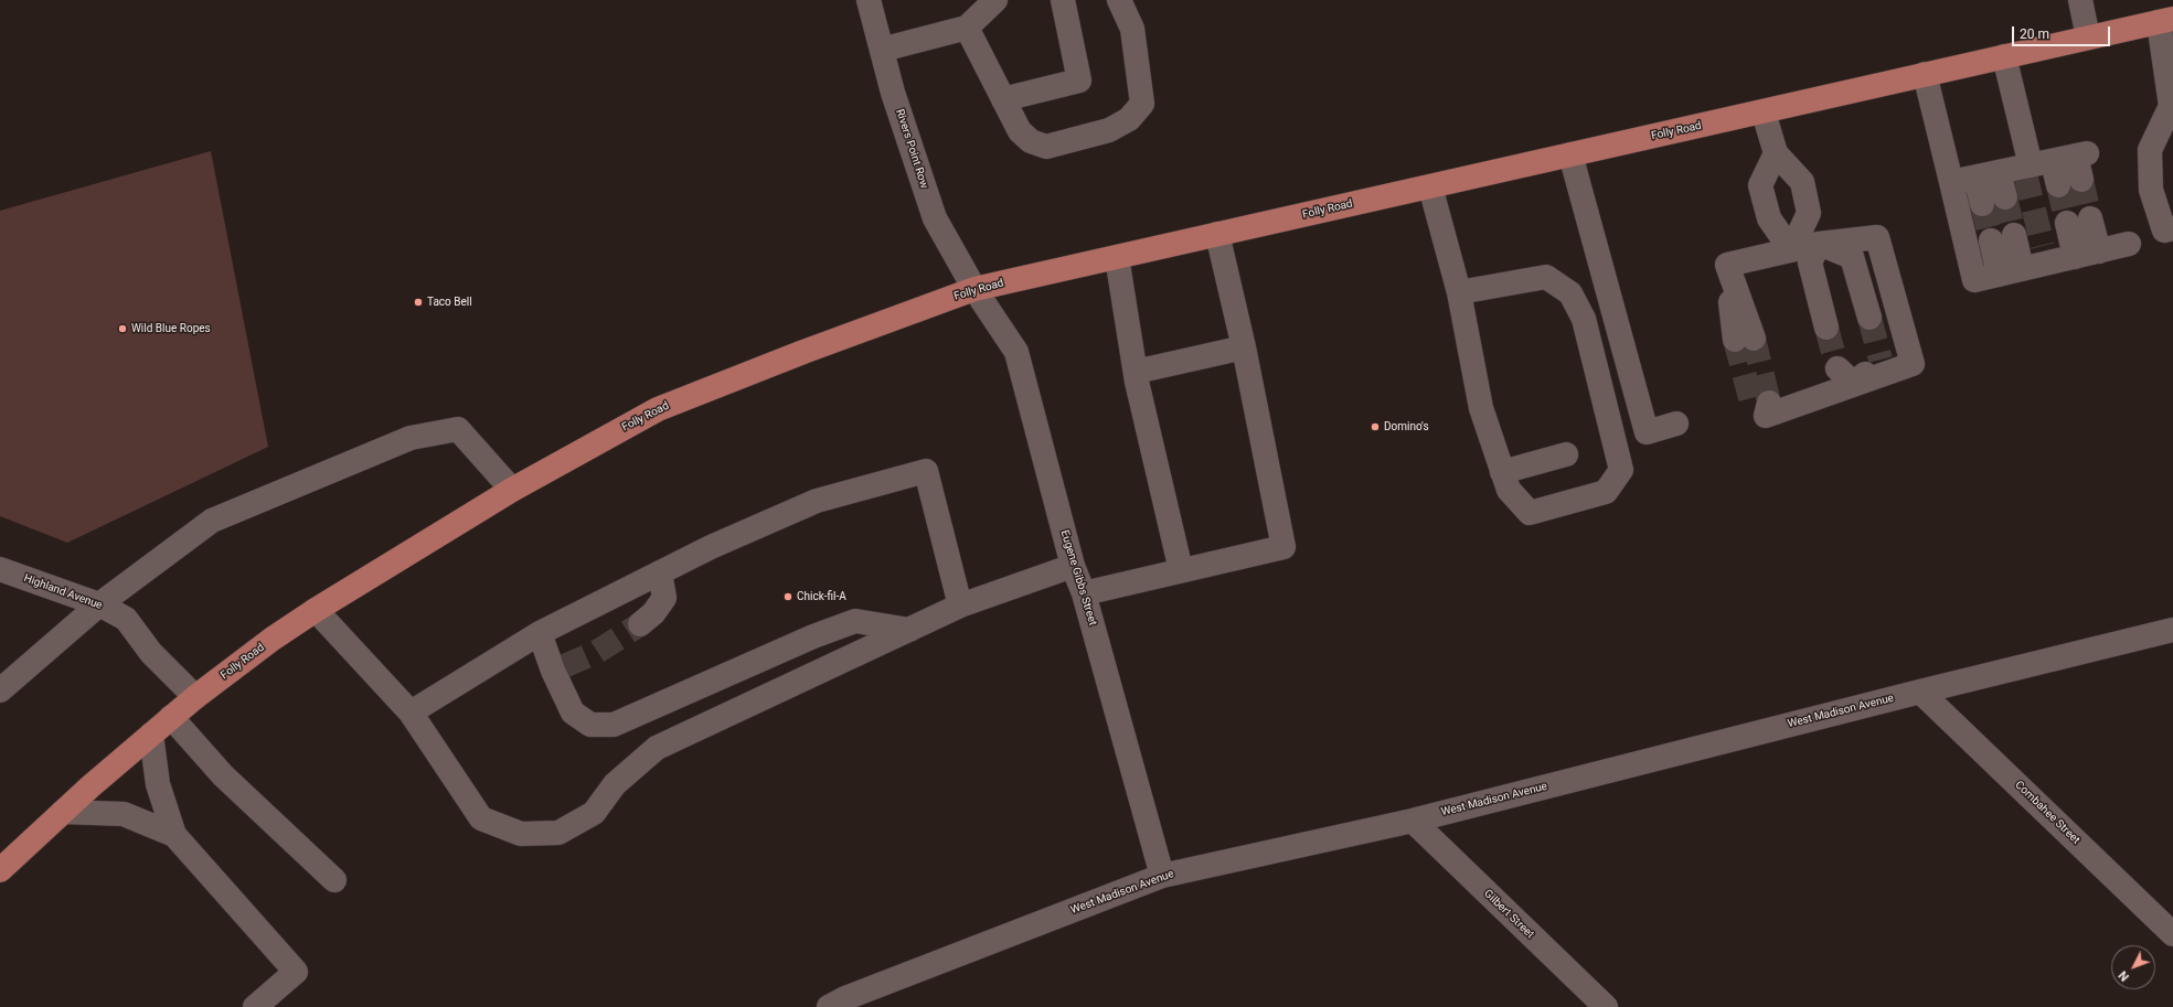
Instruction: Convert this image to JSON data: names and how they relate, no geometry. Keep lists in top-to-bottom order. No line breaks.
{"streets":{"main road":["Folly Road"],"street":["Rivers Point Row","Eugene Gibbs Street","Highland Avenue","West Madison Avenue","Combahee Street","Gilbert Street"]},"crossings":[["Folly Road","Rivers Point Row"],["Folly Road","Eugene Gibbs Street"],["Folly Road","Highland Avenue"],["Rivers Point Row","Eugene Gibbs Street"],["Eugene Gibbs Street","West Madison Avenue"],["West Madison Avenue","Combahee Street"],["West Madison Avenue","Gilbert Street"]],"places":["Taco Bell","Wild Blue Ropes","Domino's","Chick-fil-A"],"scale_bar":"20 m","north":"bottom left"}
